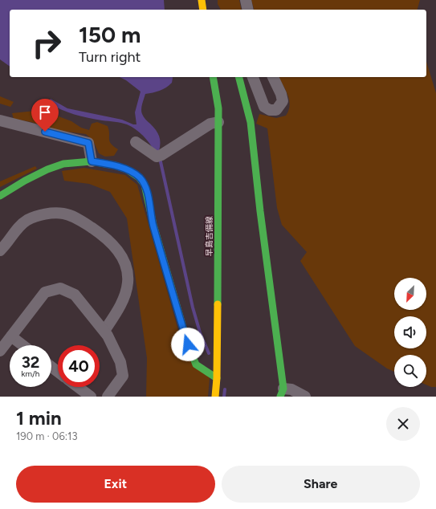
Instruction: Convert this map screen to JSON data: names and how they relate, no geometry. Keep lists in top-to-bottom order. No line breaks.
{"streets":{"street":["早島吉備線"]},"north":"bottom left","page":{"turn":["150 m","Turn right"],"speed":"32 km/h","limit":"40","heading":["1 min","190 m · 06:13"],"buttons":["Exit","Share"]}}
